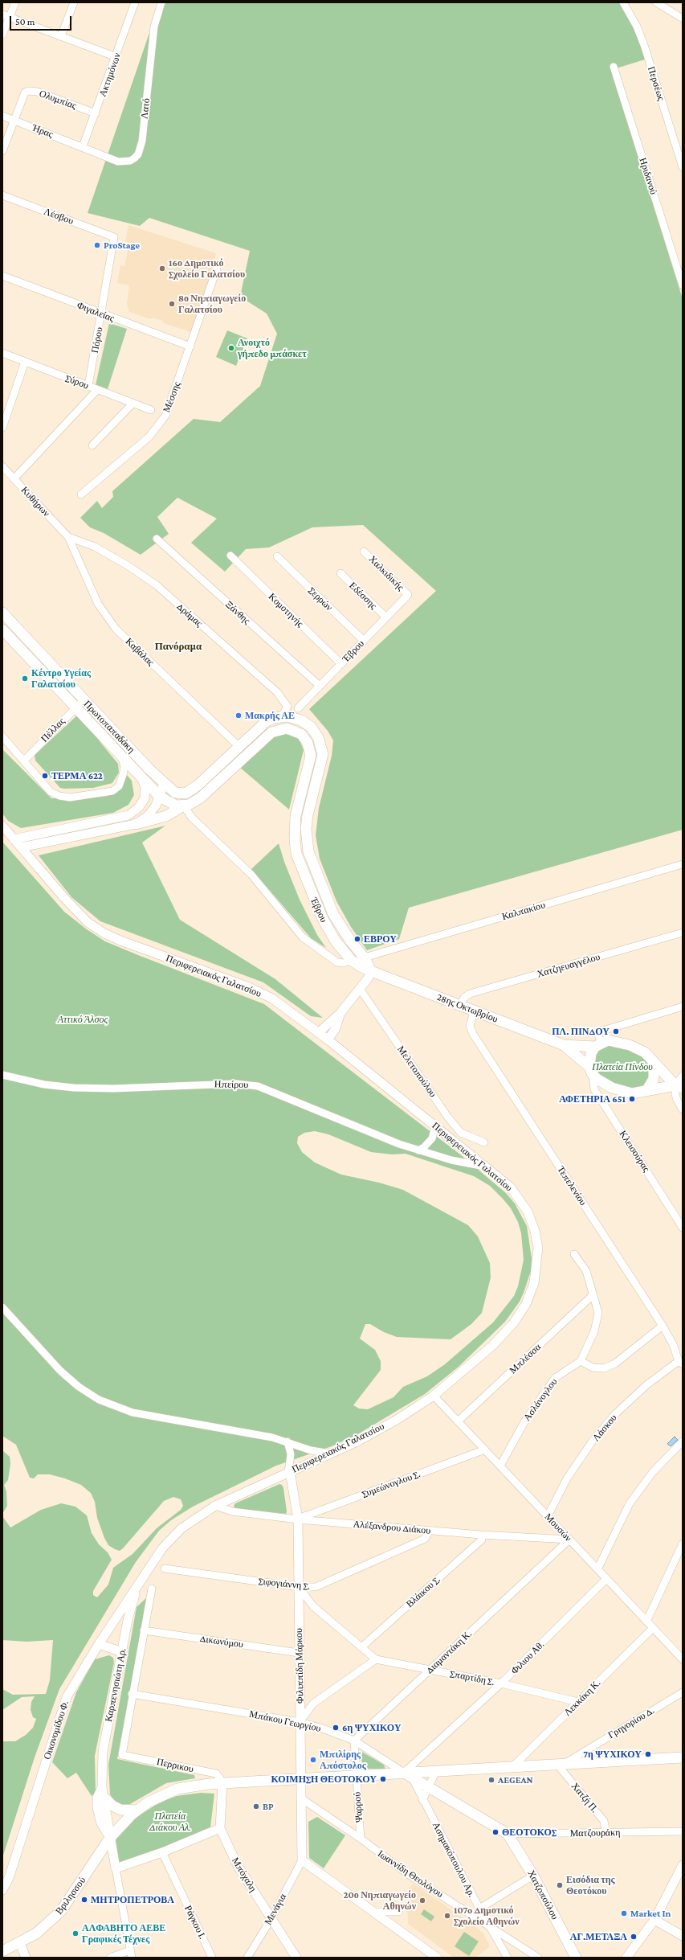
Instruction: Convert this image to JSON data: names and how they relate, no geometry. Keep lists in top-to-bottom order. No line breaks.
{"streets":{"main road":["Έβρου","Πρωτοπαπαδάκη","28ης Οκτωβρίου","Μπάκου Γεωργίου","Χατζοπούλου","Βριλησσού"],"street":["Ακτημόνων","Περσέως","Ολυμπίας","Λατό","Ήρας","Ηριδανού","Λέσβου","Φιγαλείας","Πόρου","Σύρου","Μέσσης","Κυθήρων","Χαλκιδικής","Εδέσσης","Σερρών","Κομοτηνής","Ξάνθης","Δράμας","Καβάλας","Πέλλας","Καλπακίου","Χατζηευαγγέλου","Περιφερειακός Γαλατσίου","Μελετοπούλου","Ηπείρου","Κλεισούρας","Τεπελενίου","Μπλέσσα","Ασλάνογλου","Λάσκου","Συμεώνογλου Σ.","Αλέξανδρου Διάκου","Μουσών","Σιφογιάννη Σ.","Βλάικου Σ.","Δικωνύμου","Διαμαντάκη Κ.","Φιλιου Αθ.","Φιλιππίδη Μάρκου","Σπαρτίδη Σ.","Καρπενησιώτη Αρ.","Λεκκάκη Κ.","Γρηγορίου Δ.","Οικονομίδου Φ.","Περρικου","Χατζή Π.","Ψαρρού","Ματζουράκη","Ασημακόπουλου Αρ.","Ιωαννίδη Θεολόγου","Μπόχαλη","Μενάγια","Ράγκου Ι."]},"crossings":[["Ακτημόνων","Ολυμπίας"],["Ακτημόνων","Λατό"],["Ακτημόνων","Ήρας"],["Ολυμπίας","Ήρας"],["Λατό","Ήρας"],["Λέσβου","Πόρου"],["Φιγαλείας","Πόρου"],["Φιγαλείας","Μέσσης"],["Πόρου","Σύρου"],["Κυθήρων","Δράμας"],["Κυθήρων","Καβάλας"],["Χαλκιδικής","Έβρου"],["Εδέσσης","Έβρου"],["Σερρών","Έβρου"],["Κομοτηνής","Έβρου"],["Ξάνθης","Έβρου"],["Δράμας","Καβάλας"],["Έβρου","Καβάλας"],["Έβρου","Πρωτοπαπαδάκη"],["Έβρου","Καλπακίου"],["Έβρου","28ης Οκτωβρίου"],["Πρωτοπαπαδάκη","Πέλλας"],["Χατζηευαγγέλου","28ης Οκτωβρίου"],["Περιφερειακός Γαλατσίου","Ηπείρου"],["Περιφερειακός Γαλατσίου","Αλέξανδρου Διάκου"],["Περιφερειακός Γαλατσίου","Μουσών"],["Περιφερειακός Γαλατσίου","Φιλιππίδη Μάρκου"],["Περιφερειακός Γαλατσίου","Καρπενησιώτη Αρ."],["Περιφερειακός Γαλατσίου","Οικονομίδου Φ."],["28ης Οκτωβρίου","Κλεισούρας"],["28ης Οκτωβρίου","Τεπελενίου"],["Τεπελενίου","Λάσκου"],["Μπλέσσα","Μουσών"],["Ασλάνογλου","Μουσών"],["Λάσκου","Μουσών"],["Συμεώνογλου Σ.","Αλέξανδρου Διάκου"],["Συμεώνογλου Σ.","Μουσών"],["Συμεώνογλου Σ.","Φιλιππίδη Μάρκου"],["Αλέξανδρου Διάκου","Μουσών"],["Αλέξανδρου Διάκου","Σιφογιάννη Σ."],["Αλέξανδρου Διάκου","Βλάικου Σ."],["Αλέξανδρου Διάκου","Διαμαντάκη Κ."],["Αλέξανδρου Διάκου","Φιλιππίδη Μάρκου"],["Μουσών","Διαμαντάκη Κ."],["Μουσών","Φιλιου Αθ."],["Μουσών","Λεκκάκη Κ."],["Σιφογιάννη Σ.","Φιλιππίδη Μάρκου"],["Σιφογιάννη Σ.","Σπαρτίδη Σ."],["Βλάικου Σ.","Σπαρτίδη Σ."],["Δικωνύμου","Φιλιππίδη Μάρκου"],["Δικωνύμου","Καρπενησιώτη Αρ."],["Διαμαντάκη Κ.","Σπαρτίδη Σ."],["Διαμαντάκη Κ.","Μπάκου Γεωργίου"],["Φιλιου Αθ.","Σπαρτίδη Σ."],["Φιλιου Αθ.","Μπάκου Γεωργίου"],["Φιλιου Αθ.","Ασημακόπουλου Αρ."],["Φιλιου Αθ.","Βριλησσού"],["Φιλιππίδη Μάρκου","Σπαρτίδη Σ."],["Φιλιππίδη Μάρκου","Μπάκου Γεωργίου"],["Φιλιππίδη Μάρκου","Ιωαννίδη Θεολόγου"],["Φιλιππίδη Μάρκου","Βριλησσού"],["Φιλιππίδη Μάρκου","Μενάγια"],["Σπαρτίδη Σ.","Λεκκάκη Κ."],["Καρπενησιώτη Αρ.","Μπάκου Γεωργίου"],["Καρπενησιώτη Αρ.","Οικονομίδου Φ."],["Καρπενησιώτη Αρ.","Περρικου"],["Καρπενησιώτη Αρ.","Βριλησσού"],["Λεκκάκη Κ.","Βριλησσού"],["Μπάκου Γεωργίου","Ματζουράκη"],["Μπάκου Γεωργίου","Ασημακόπουλου Αρ."],["Μπάκου Γεωργίου","Χατζοπούλου"],["Μπάκου Γεωργίου","Βριλησσού"],["Γρηγορίου Δ.","Χατζή Π."],["Γρηγορίου Δ.","Βριλησσού"],["Περρικου","Μπόχαλη"],["Περρικου","Βριλησσού"],["Χατζή Π.","Ματζουράκη"],["Χατζή Π.","Βριλησσού"],["Ψαρρού","Ιωαννίδη Θεολόγου"],["Ψαρρού","Βριλησσού"],["Ματζουράκη","Χατζοπούλου"],["Ασημακόπουλου Αρ.","Ιωαννίδη Θεολόγου"],["Ασημακόπουλου Αρ.","Βριλησσού"],["Μπόχαλη","Βριλησσού"],["Μπόχαλη","Μενάγια"]],"districts":["Πανόραμα"],"parks":["Αττικό Άλσος","Πλατεία Πίνδου","Πλατεία Διάκου Αλ."],"places":["ProStage","16ο Δημοτικό Σχολείο Γαλατσίου","8ο Νηπιαγωγείο Γαλατσίου","Ανοιχτό γήπεδο μπάσκετ","Κέντρο Υγείας Γαλατσίου","Μακρής ΑΕ","ΤΕΡΜΑ 622","ΕΒΡΟΥ","ΠΛ. ΠΙΝΔΟΥ","ΑΦΕΤΗΡΙΑ 651","6η ΨΥΧΙΚΟΥ","7η ΨΥΧΙΚΟΥ","Μπιλίρης Απόστολος","ΚΟΙΜΗΣΗ ΘΕΟΤΟΚΟΥ","AEGEAN","BP","ΘΕΟΤΟΚΟΣ","Εισόδια της Θεοτόκου","ΜΗΤΡΟΠΕΤΡΟΒΑ","20ο Νηπιαγωγείο Αθηνών","Market In","107o Δημοτικό Σχολείο Αθηνών","ΑΛΦΑΒΗΤΟ ΑΕΒΕ Γραφικές Τέχνες","ΑΓ.ΜΕΤΑΞΑ"],"scale_bar":"50 m"}
